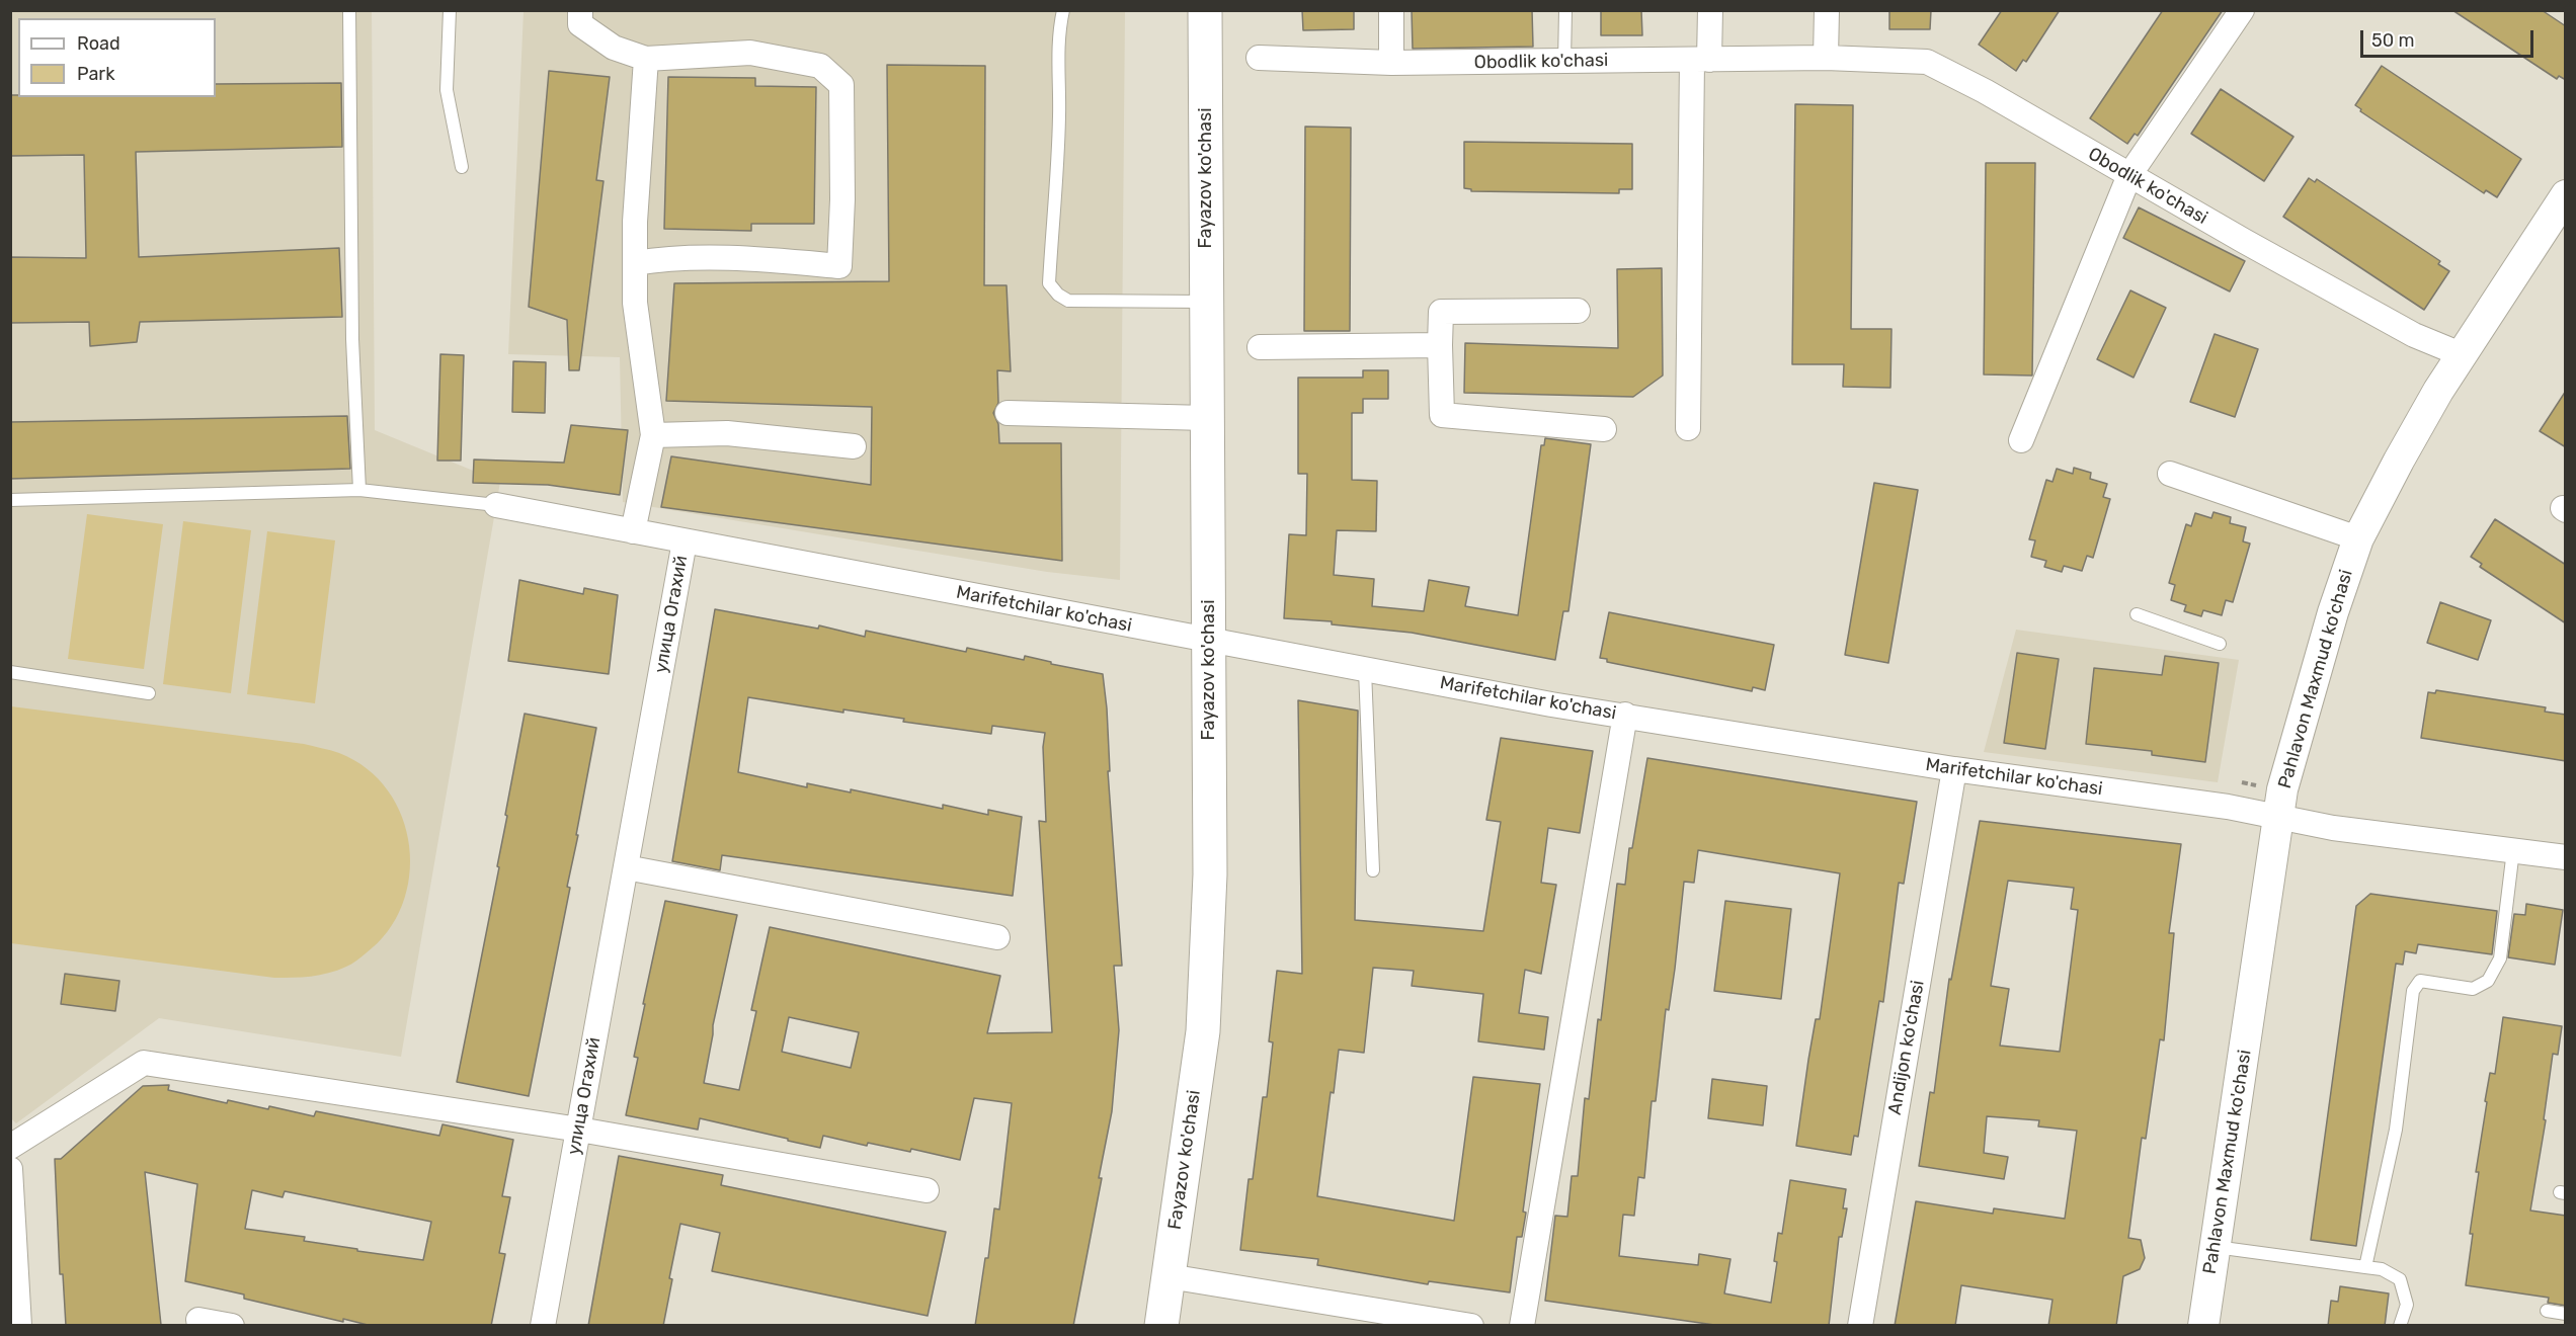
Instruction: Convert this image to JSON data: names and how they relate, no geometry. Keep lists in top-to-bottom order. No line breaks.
{"streets":{"main road":["Fayazov ko'chasi"],"street":["Obodlik ko'chasi","Marifetchilar ko'chasi","улица Огахий","Pahlavon Maxmud ko'chasi","Andijon ko'chasi"]},"crossings":[["Obodlik ko'chasi","Pahlavon Maxmud ko'chasi"],["Fayazov ko'chasi","Marifetchilar ko'chasi"],["Marifetchilar ko'chasi","улица Огахий"],["Marifetchilar ko'chasi","Pahlavon Maxmud ko'chasi"],["Marifetchilar ko'chasi","Andijon ko'chasi"]],"legend":["Road","Park"],"scale_bar":"50 m"}
